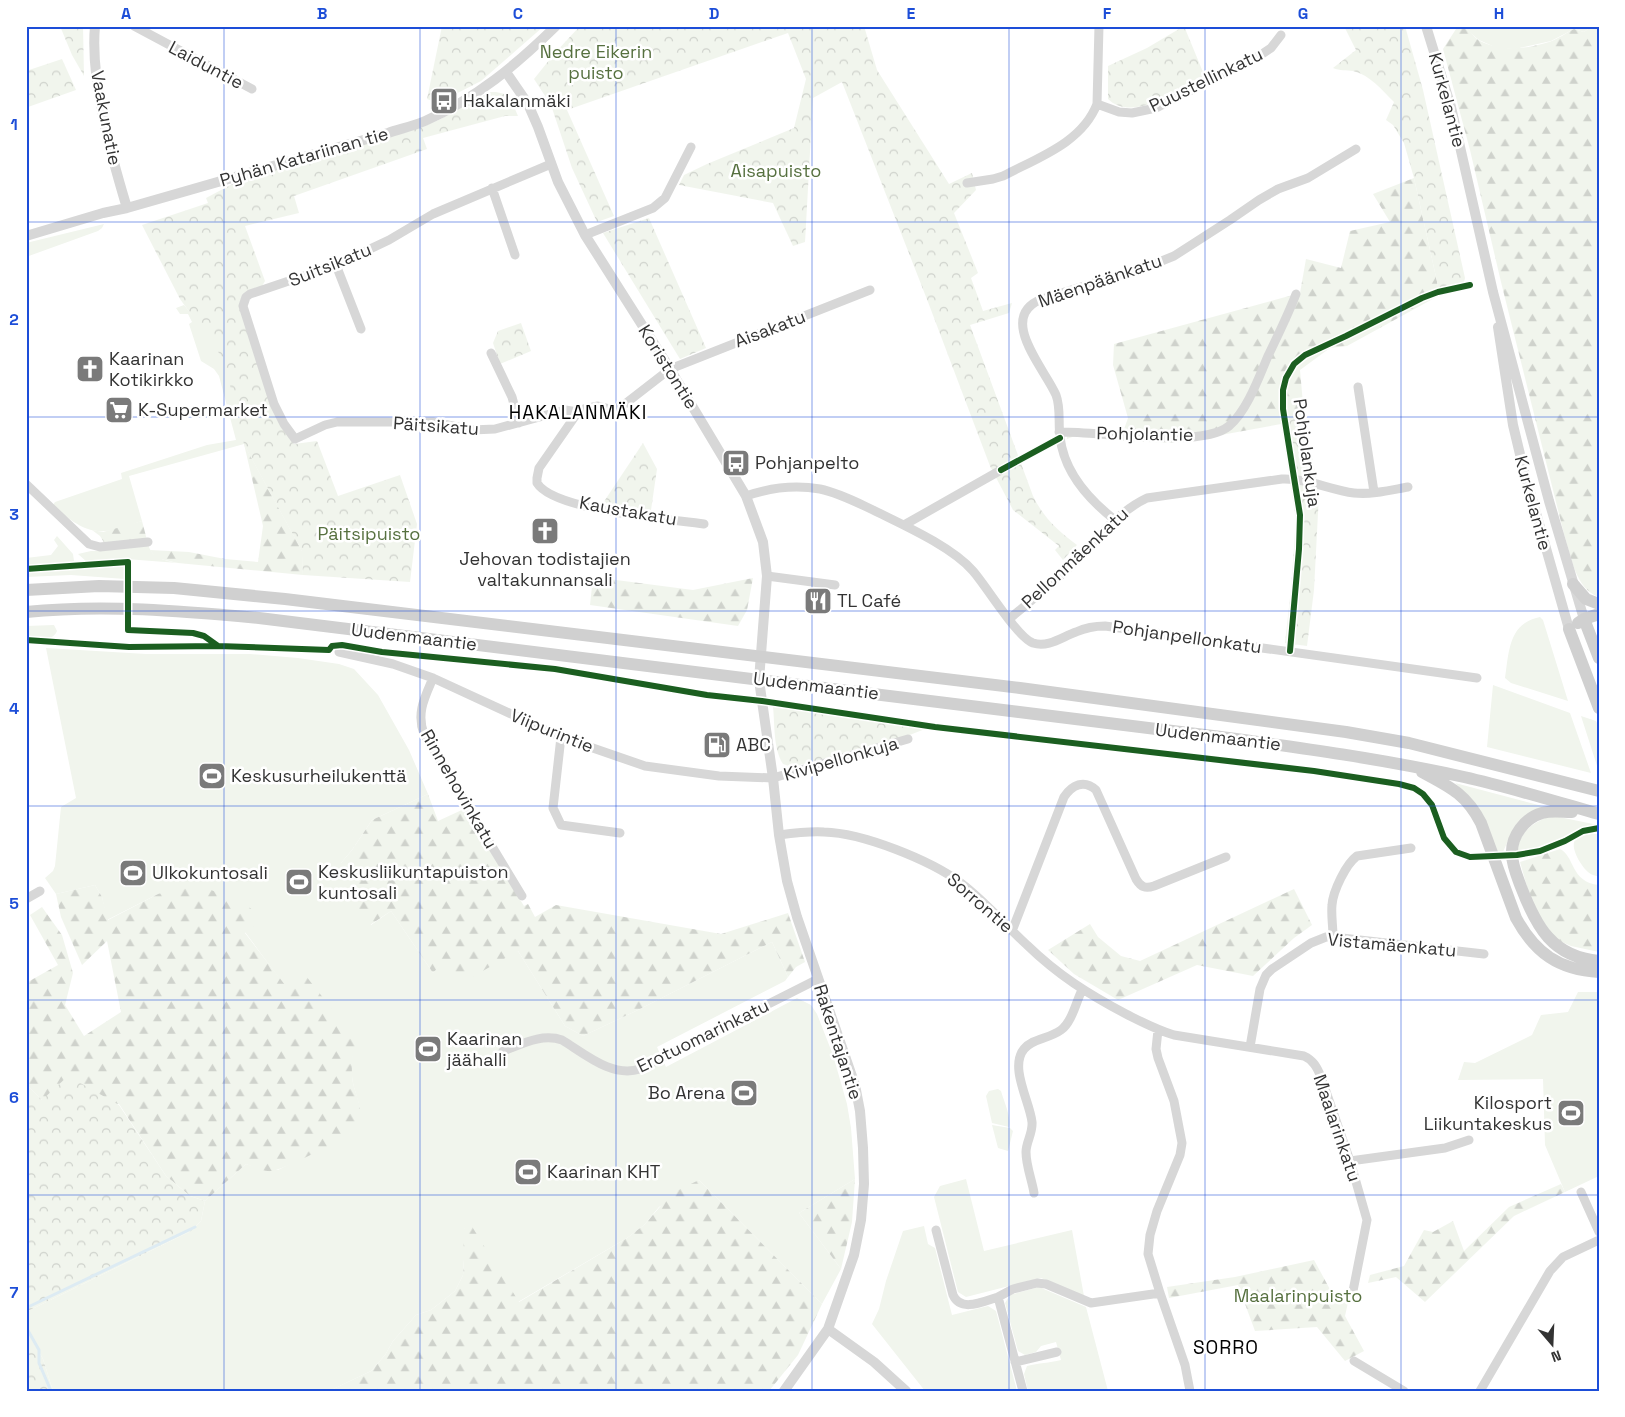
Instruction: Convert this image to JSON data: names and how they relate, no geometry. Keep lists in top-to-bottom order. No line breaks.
{"streets":{"main road":["Kurkelantie","Uudenmaantie"],"street":["Laiduntie","Puustellinkatu","Vaakunatie","Pyhän Katariinan tie","Suitsikatu","Mäenpäänkatu","Aisakatu","Koristontie","Päitsikatu","Pohjolantie","Kaustakatu","Pellonmäenkatu","Pohjanpellonkatu","Viipurintie","Kivipellonkuja","Rinnehovinkatu","Sorrontie","Vistamäenkatu","Erotuomarinkatu","Rakentajantie","Maalarinkatu"],"cycle path":["Pohjolankuja"]},"crossings":[["Vaakunatie","Pyhän Katariinan tie"],["Pyhän Katariinan tie","Koristontie"],["Suitsikatu","Koristontie"],["Suitsikatu","Päitsikatu"],["Mäenpäänkatu","Pohjolantie"],["Mäenpäänkatu","Pellonmäenkatu"],["Aisakatu","Koristontie"],["Koristontie","Uudenmaantie"],["Koristontie","Pohjanpellonkatu"],["Koristontie","Rakentajantie"],["Päitsikatu","Kaustakatu"],["Pellonmäenkatu","Pohjanpellonkatu"],["Uudenmaantie","Rakentajantie"],["Viipurintie","Kivipellonkuja"],["Viipurintie","Rinnehovinkatu"],["Viipurintie","Rakentajantie"],["Kivipellonkuja","Rakentajantie"],["Sorrontie","Rakentajantie"],["Sorrontie","Maalarinkatu"],["Vistamäenkatu","Maalarinkatu"],["Erotuomarinkatu","Rakentajantie"]],"districts":["HAKALANMÄKI","SORRO"],"parks":["Nedre Eikerin puisto","Aisapuisto","Päitsipuisto","Maalarinpuisto"],"places":{"bus stop":["Hakalanmäki","Pohjanpelto"],"church":["Kaarinan Kotikirkko","Jehovan todistajien valtakunnansali"],"supermarket":["K-Supermarket"],"restaurant":["TL Café"],"fuel station":["ABC"],"sports":["Keskusurheilukenttä","Ulkokuntosali","Keskusliikuntapuiston kuntosali","Kaarinan jäähalli","Bo Arena","Kilosport Liikuntakeskus","Kaarinan KHT"]},"north":"bottom","grid":{"columns":["A","B","C","D","E","F","G","H"],"rows":["1","2","3","4","5","6","7"]}}
